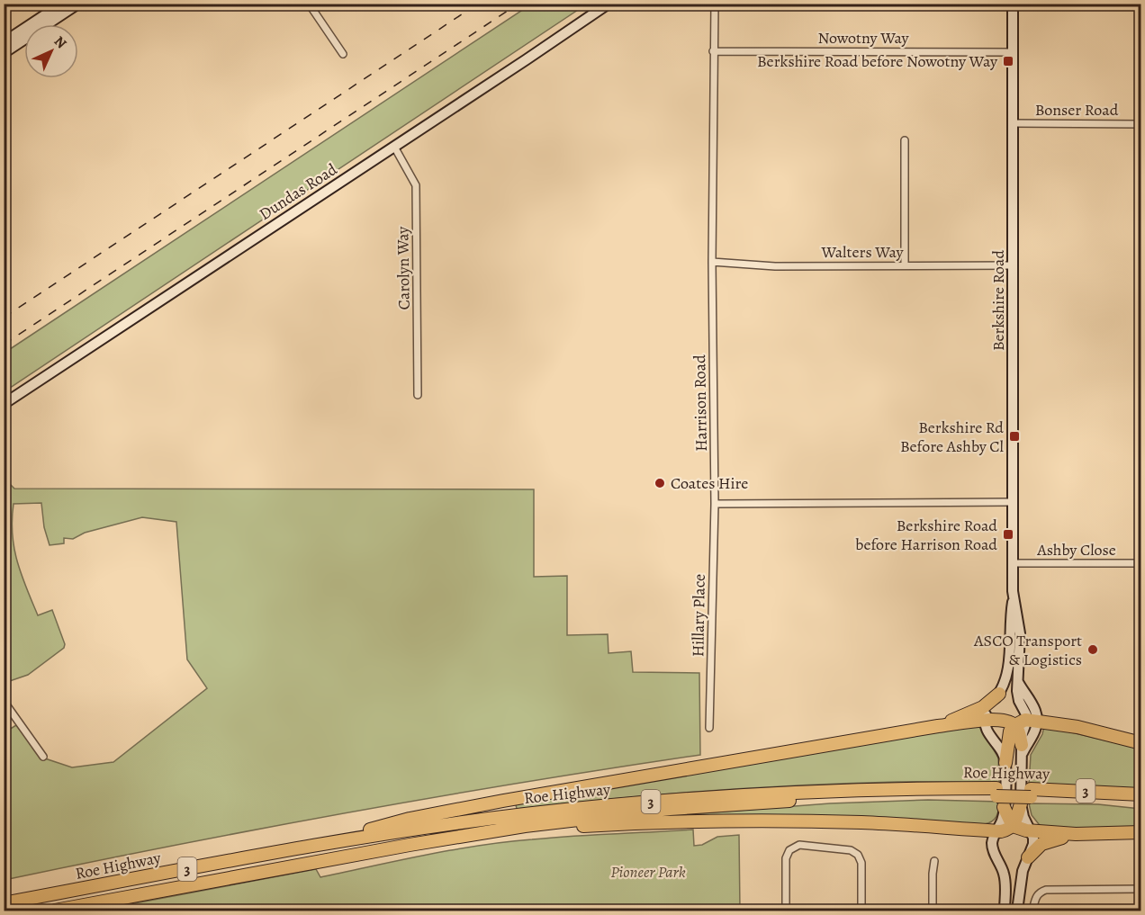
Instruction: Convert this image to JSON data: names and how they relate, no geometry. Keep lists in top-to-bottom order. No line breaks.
{"streets":{"highway":["Roe Highway","3"],"main road":["Dundas Road","Berkshire Road"],"street":["Nowotny Way","Bonser Road","Walters Way","Carolyn Way","Harrison Road","Ashby Close","Hillary Place"]},"crossings":[["Nowotny Way","Berkshire Road"],["Nowotny Way","Harrison Road"],["Bonser Road","Berkshire Road"],["Dundas Road","Carolyn Way"],["Walters Way","Berkshire Road"],["Walters Way","Harrison Road"],["Berkshire Road","Ashby Close"],["Harrison Road","Hillary Place"]],"parks":["Pioneer Park"],"places":{"transit":["Berkshire Road before Nowotny Way","Berkshire Rd Before Ashby Cl","Berkshire Road before Harrison Road"],"other":["Coates Hire","ASCO Transport & Logistics"]},"north":"top right"}
